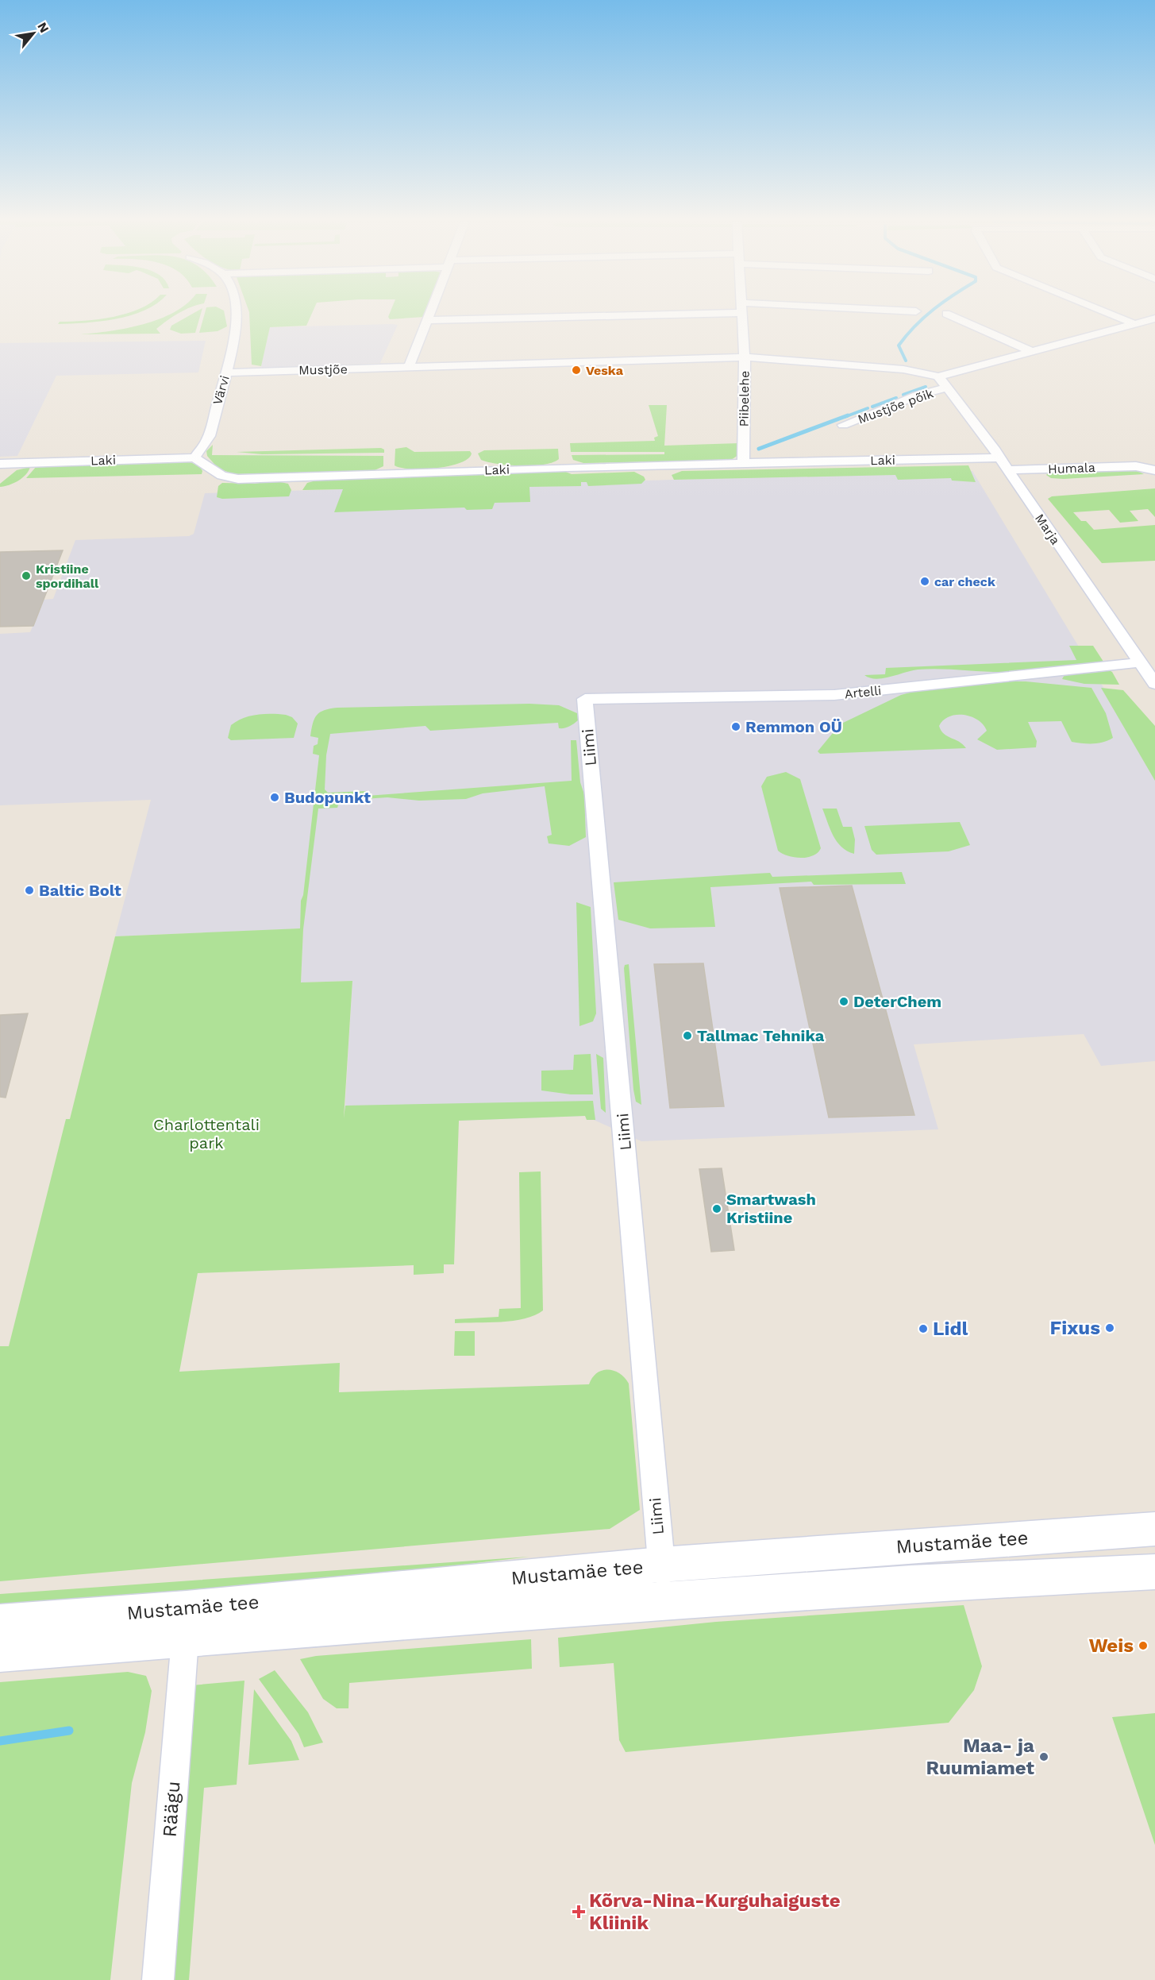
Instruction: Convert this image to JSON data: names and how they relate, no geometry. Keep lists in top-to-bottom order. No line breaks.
{"streets":{"main road":["Mustamäe tee"],"street":["Mustjõe","Värvi","Piibelehe","Mustjõe põik","Laki","Humala","Marja","Artelli","Liimi","Räägu"]},"crossings":[["Mustjõe","Värvi"],["Mustjõe","Piibelehe"],["Mustjõe","Marja"],["Värvi","Laki"],["Piibelehe","Laki"],["Mustjõe põik","Marja"],["Laki","Marja"],["Humala","Marja"],["Marja","Artelli"],["Artelli","Liimi"],["Liimi","Mustamäe tee"],["Mustamäe tee","Räägu"]],"parks":["Charlottentali park"],"places":{"other":["Veska","Kristiine spordihall","car check","Remmon OÜ","Budopunkt","Baltic Bolt","DeterChem","Tallmac Tehnika","Smartwash Kristiine","Fixus","Lidl","Weis","Maa- ja Ruumiamet"],"health":["Kõrva-Nina-Kurguhaiguste Kliinik"]},"north":"top right"}
